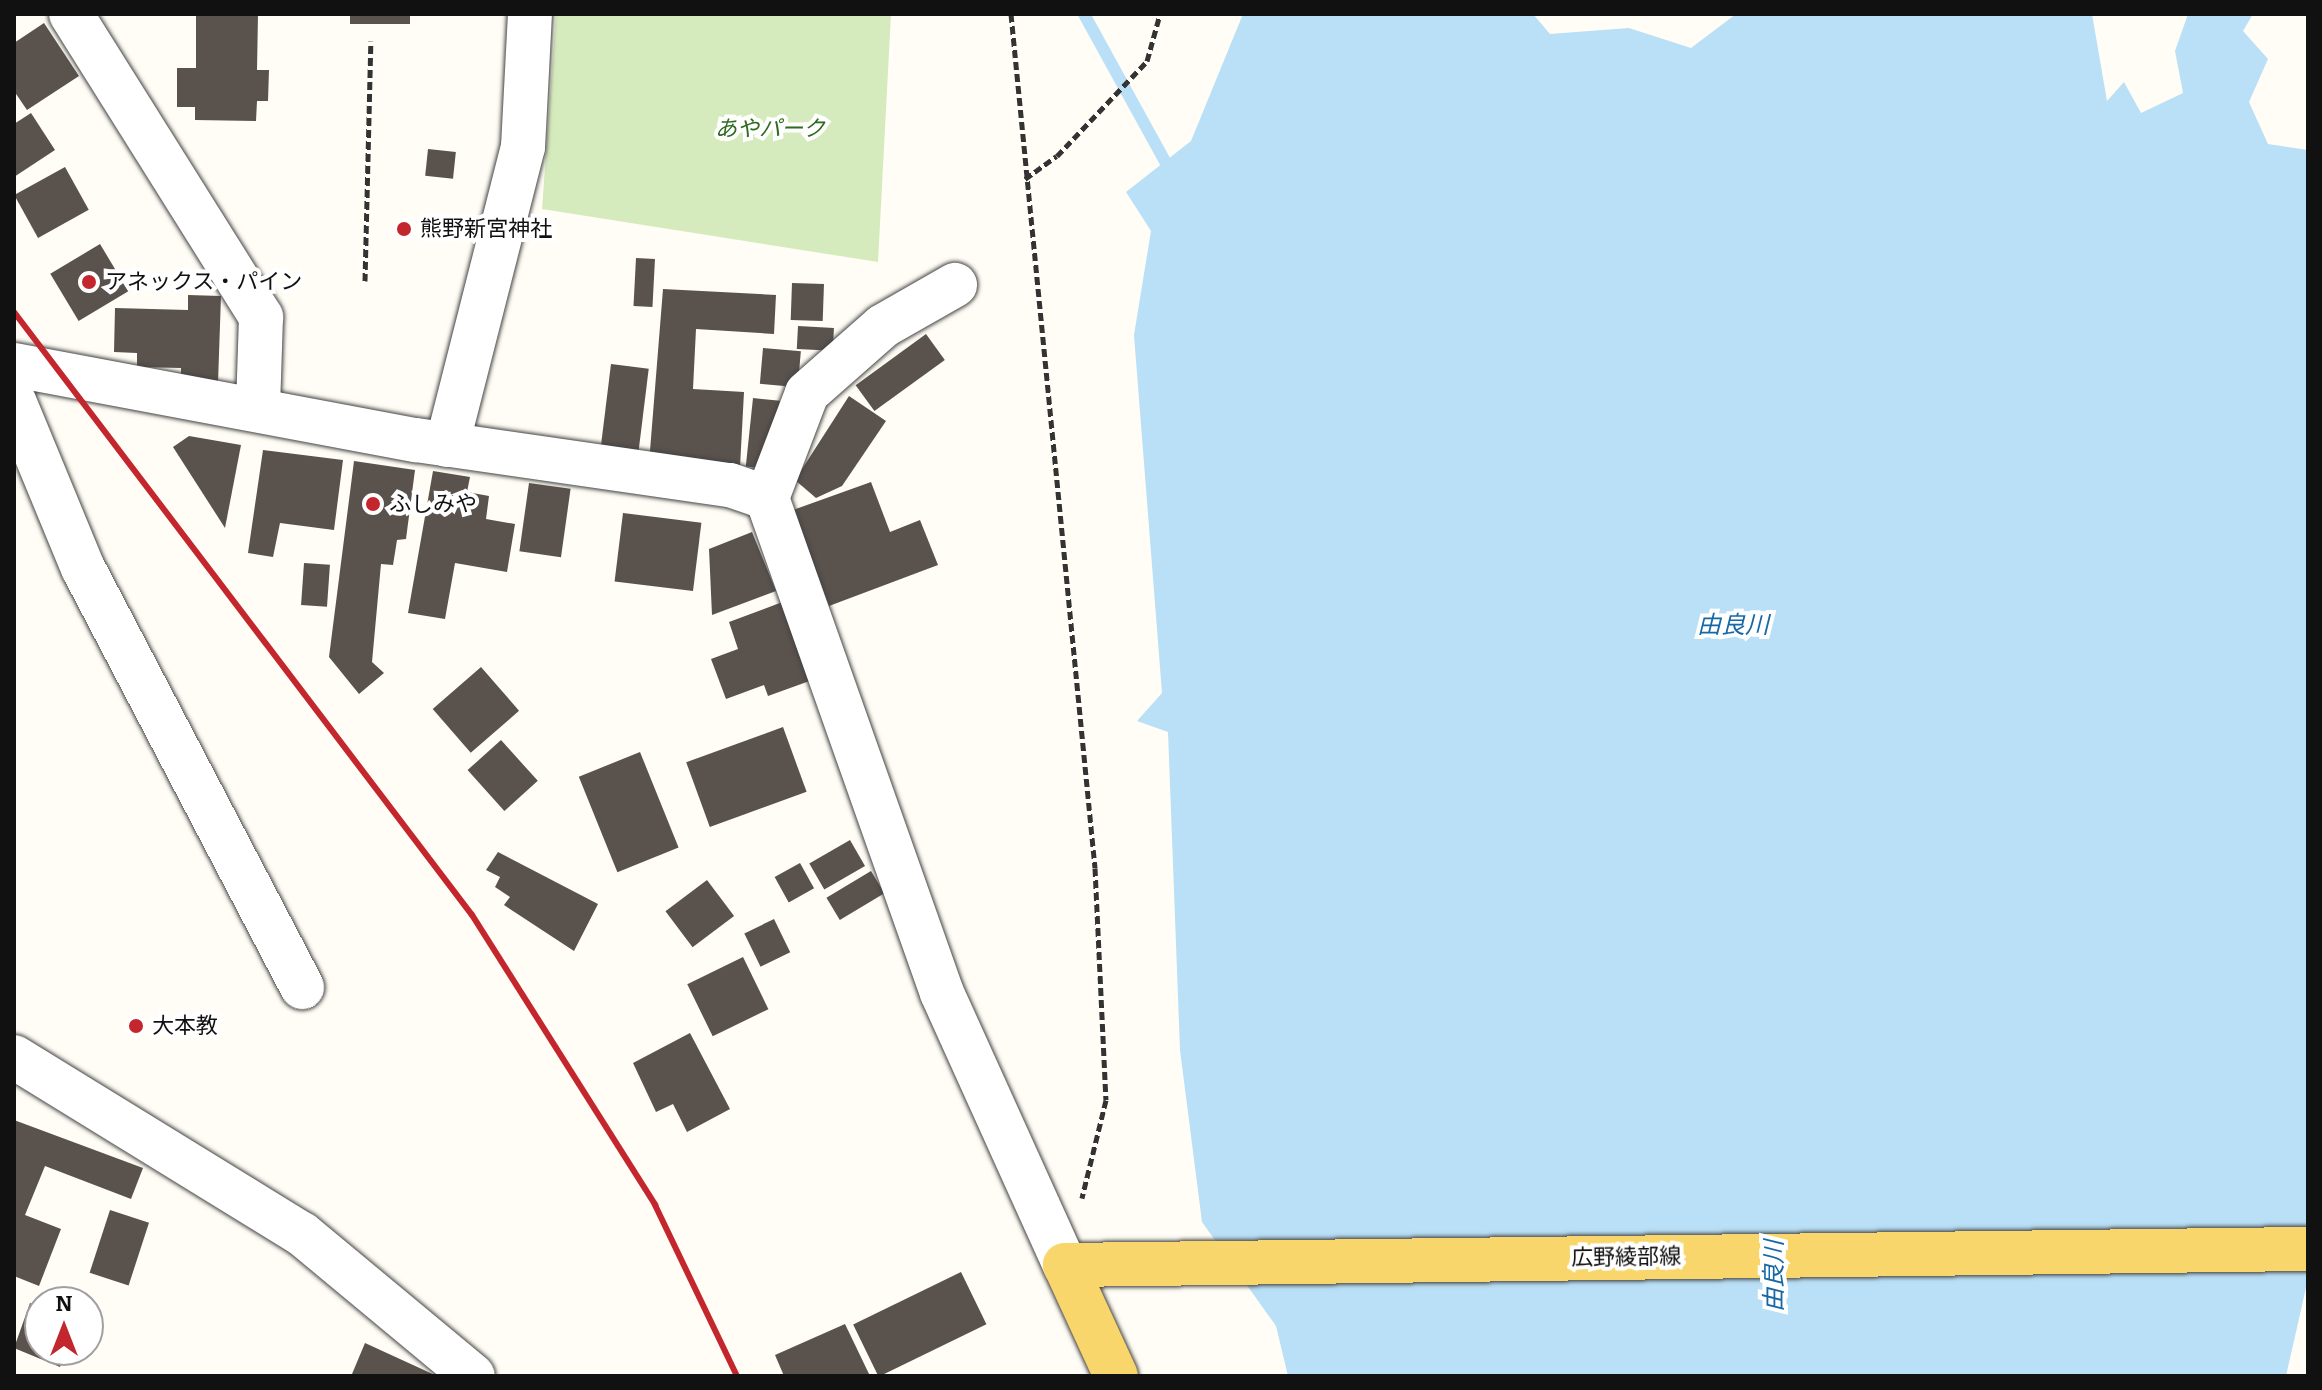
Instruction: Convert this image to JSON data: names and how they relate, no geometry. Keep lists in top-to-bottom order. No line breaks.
{"streets":{"main road":["広野綾部線"]},"water":["由良川"],"parks":["あやパーク"],"places":["熊野新宮神社","アネックス・パイン","ふしみや","大本教"],"north":"top"}
